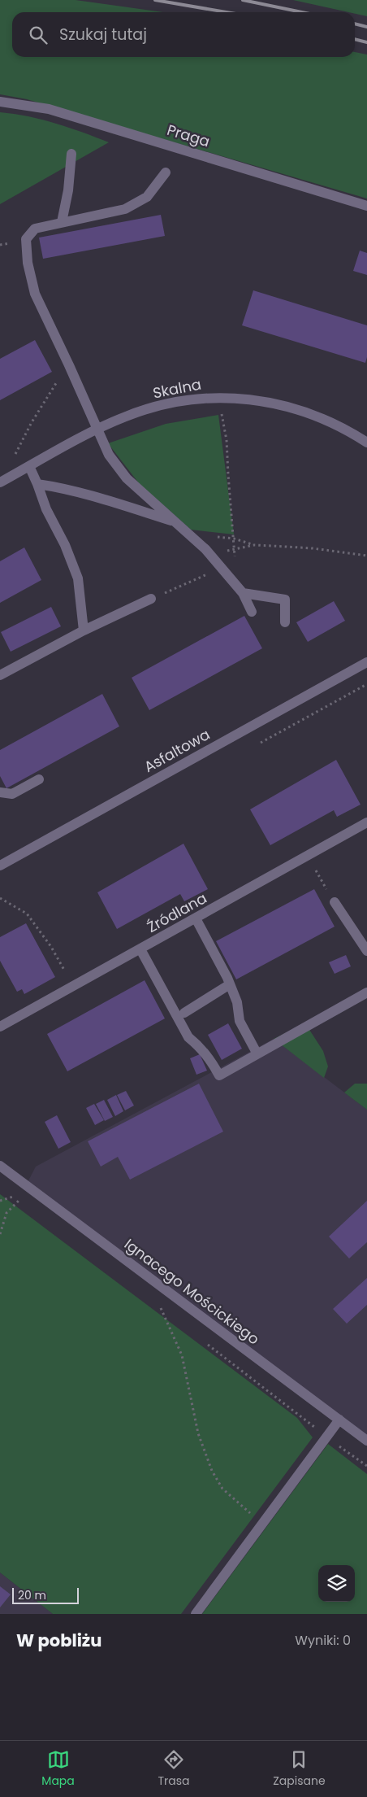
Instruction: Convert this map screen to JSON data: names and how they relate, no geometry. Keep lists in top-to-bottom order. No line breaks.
{"streets":{"street":["Praga","Skalna","Asfaltowa","Źródlana","Ignacego Mościckiego"]},"scale_bar":"20 m","page":{"search":"Szukaj tutaj","scale":"20 m","heading":["W pobliżu","Wyniki: 0"],"nav":["Mapa","Trasa","Zapisane"]}}
